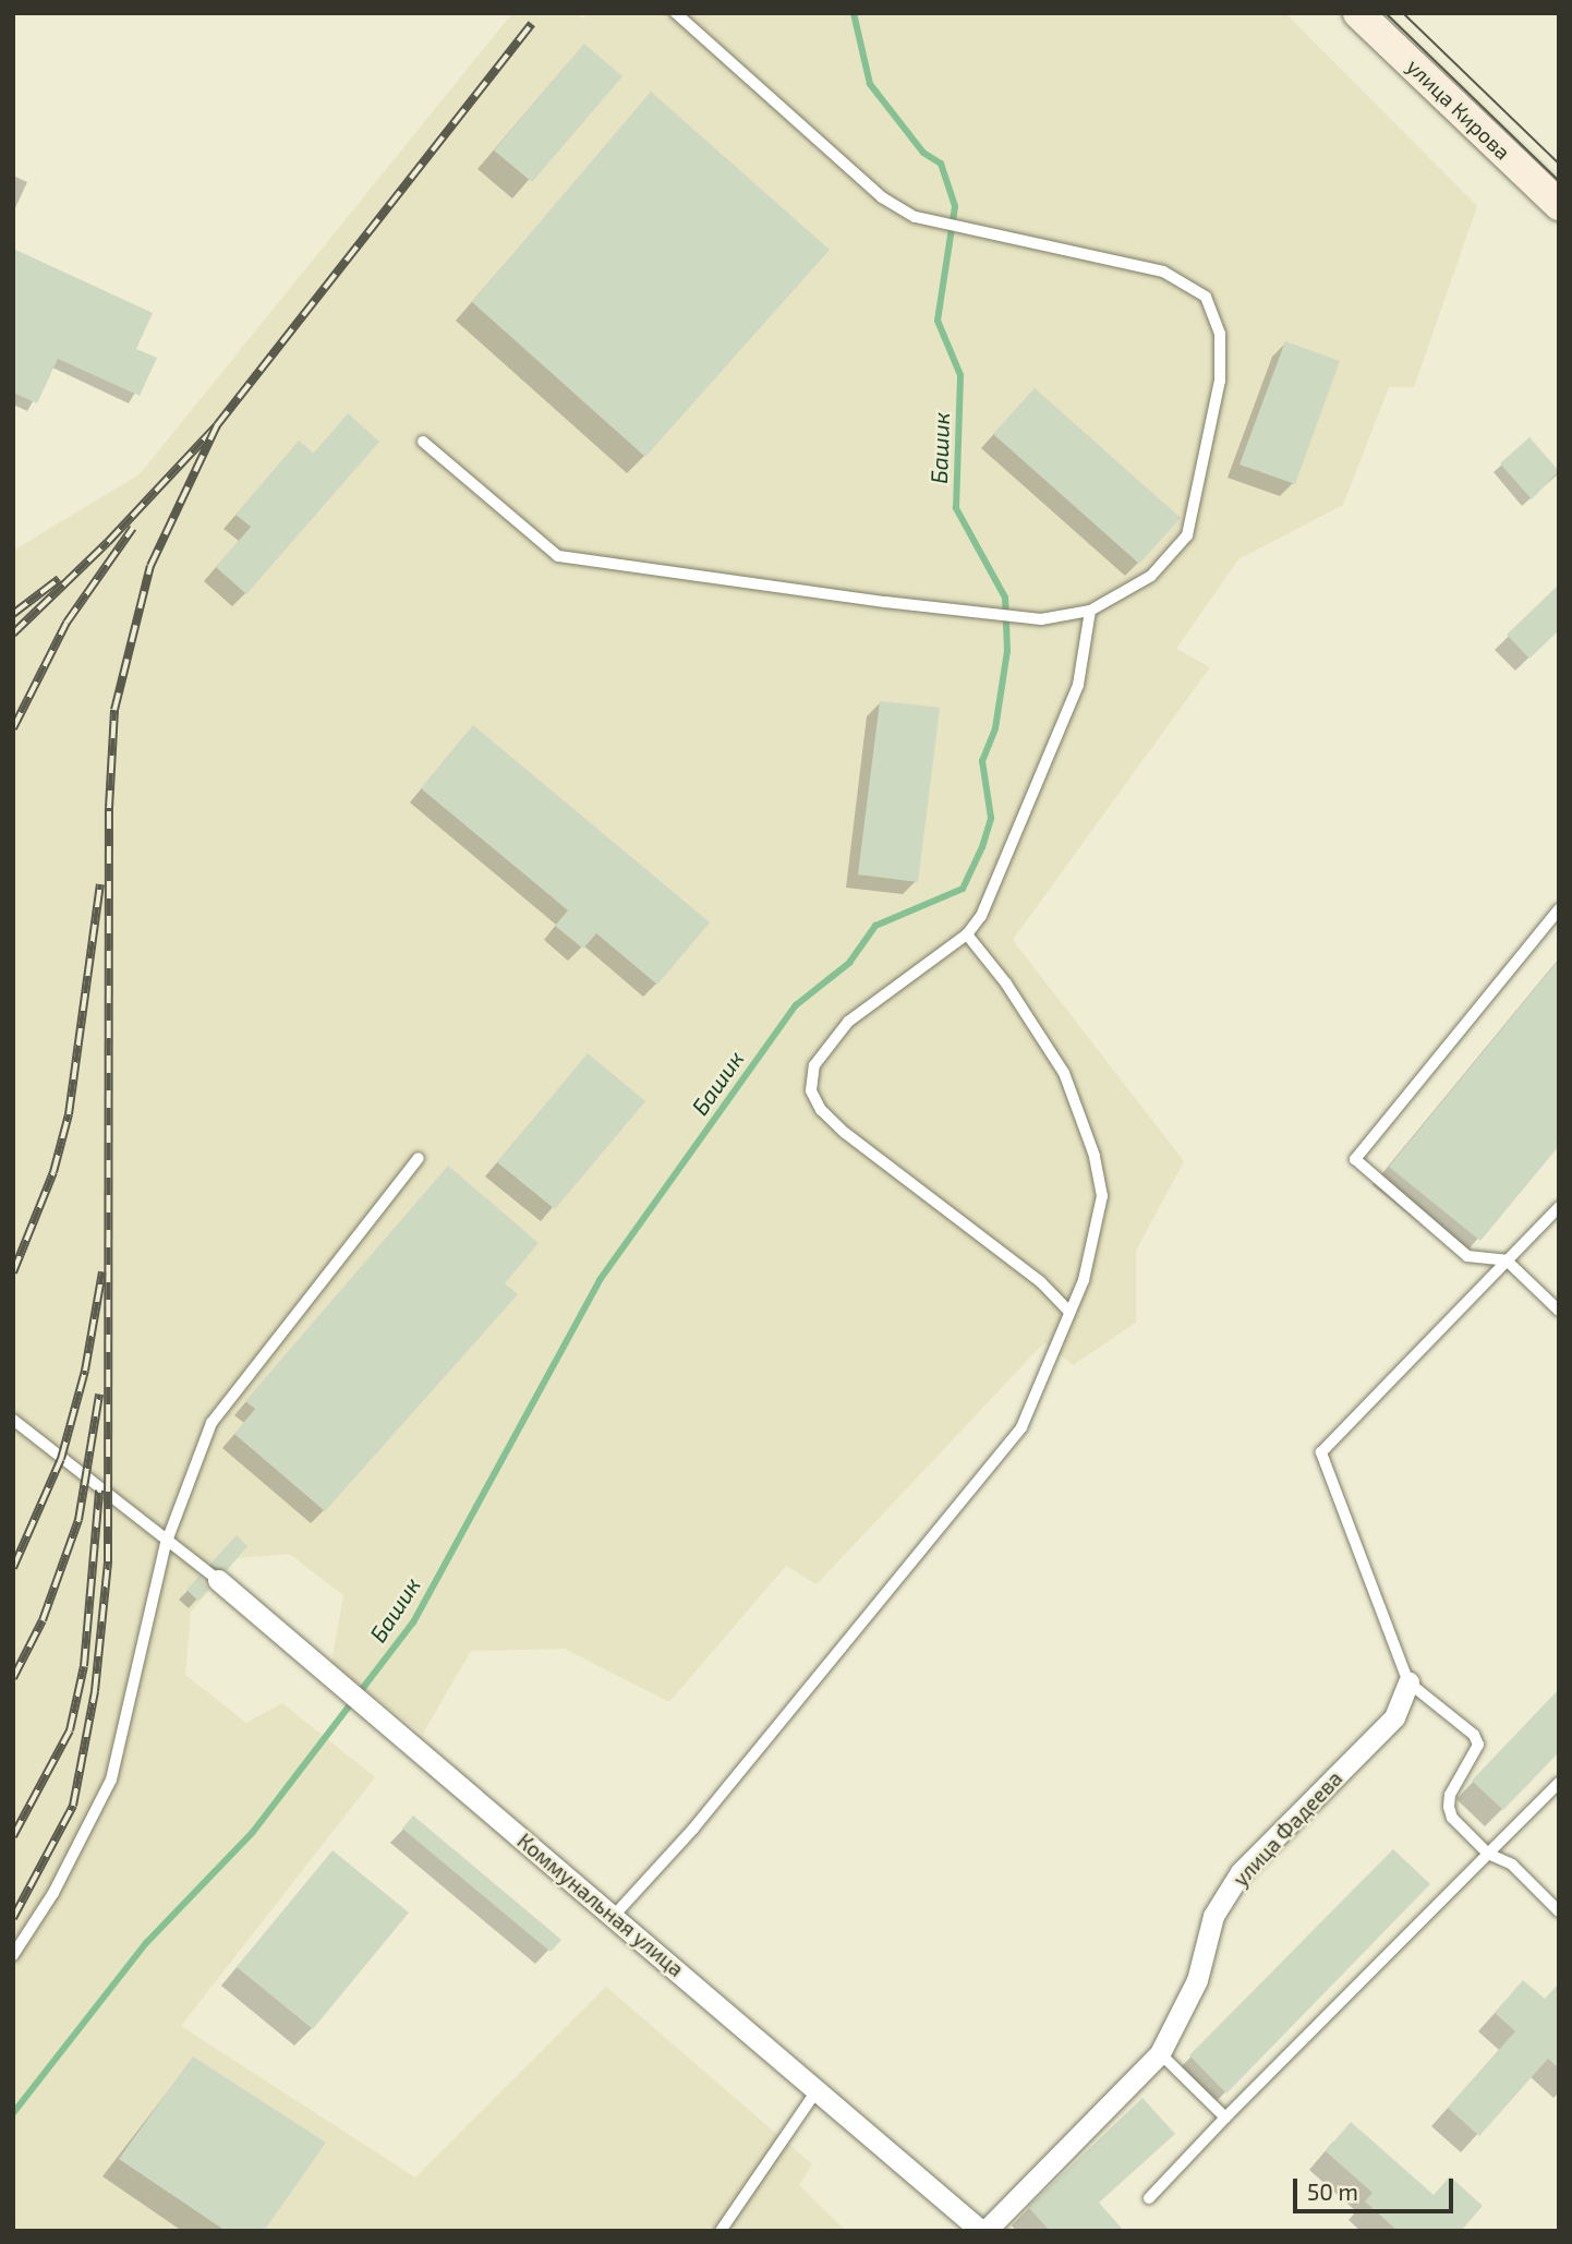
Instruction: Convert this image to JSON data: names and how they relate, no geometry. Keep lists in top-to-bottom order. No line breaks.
{"streets":{"main road":["улица Кирова"],"street":["улица Фадеева","Коммунальная улица"]},"crossings":[["улица Фадеева","Коммунальная улица"]],"water":["Башик"],"scale_bar":"50 m"}
